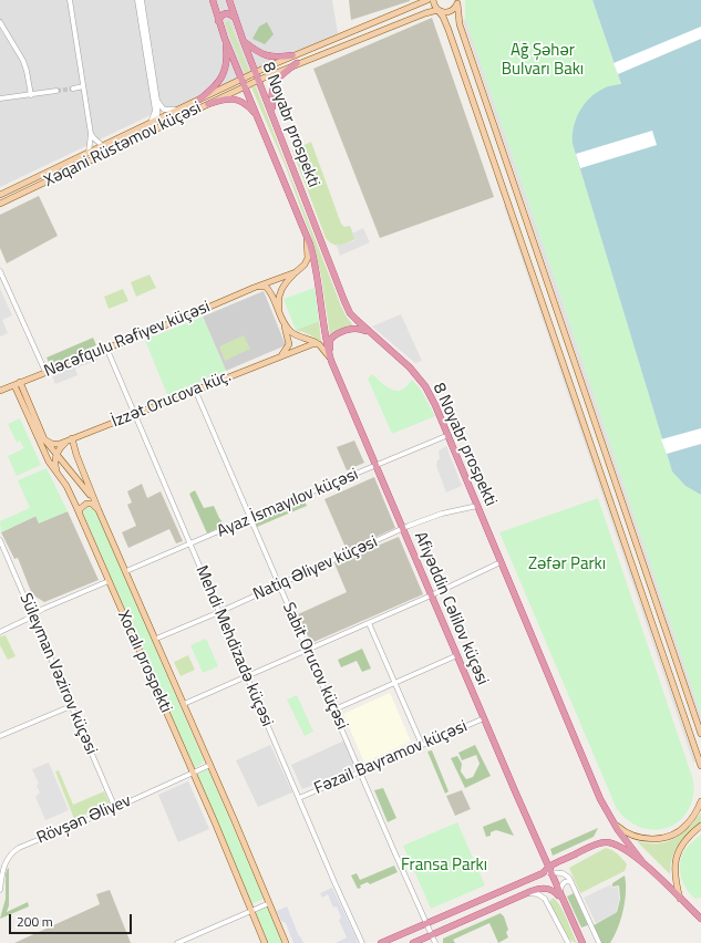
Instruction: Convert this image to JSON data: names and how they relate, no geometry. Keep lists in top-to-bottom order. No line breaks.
{"streets":{"highway":["8 Noyabr prospekti","Afiyəddin Cəlilov küçəsi"],"main road":["Xəqani Rüstəmov küçəsi","Nəcəfqulu Rəfiyev küçəsi","İzzət Orucova küç.","Xocalı prospekti"],"street":["Ayaz İsmayılov küçəsi","Natiq Əliyev küçəsi","Mehdi Mehdizadə küçəsi","Sabit Orucov küçəsi","Süleyman Vəzirov küçəsi","Fəzail Bayramov küçəsi","Rövşən Əliyev"]},"crossings":[["8 Noyabr prospekti","Xəqani Rüstəmov küçəsi"],["8 Noyabr prospekti","Ayaz İsmayılov küçəsi"],["8 Noyabr prospekti","Natiq Əliyev küçəsi"],["8 Noyabr prospekti","Afiyəddin Cəlilov küçəsi"],["Nəcəfqulu Rəfiyev küçəsi","Mehdi Mehdizadə küçəsi"],["Nəcəfqulu Rəfiyev küçəsi","Xocalı prospekti"],["İzzət Orucova küç.","Mehdi Mehdizadə küçəsi"],["İzzət Orucova küç.","Xocalı prospekti"],["İzzət Orucova küç.","Sabit Orucov küçəsi"],["Ayaz İsmayılov küçəsi","Afiyəddin Cəlilov küçəsi"],["Ayaz İsmayılov küçəsi","Mehdi Mehdizadə küçəsi"],["Ayaz İsmayılov küçəsi","Xocalı prospekti"],["Ayaz İsmayılov küçəsi","Sabit Orucov küçəsi"],["Natiq Əliyev küçəsi","Afiyəddin Cəlilov küçəsi"],["Natiq Əliyev küçəsi","Mehdi Mehdizadə küçəsi"],["Natiq Əliyev küçəsi","Xocalı prospekti"],["Natiq Əliyev küçəsi","Sabit Orucov küçəsi"],["Afiyəddin Cəlilov küçəsi","Fəzail Bayramov küçəsi"],["Mehdi Mehdizadə küçəsi","Fəzail Bayramov küçəsi"],["Xocalı prospekti","Rövşən Əliyev"],["Sabit Orucov küçəsi","Fəzail Bayramov küçəsi"],["Süleyman Vəzirov küçəsi","Rövşən Əliyev"]],"parks":["Ağ Şəhər Bulvarı Bakı","Zəfər Parkı","Fransa Parkı"],"scale_bar":"200 m"}
